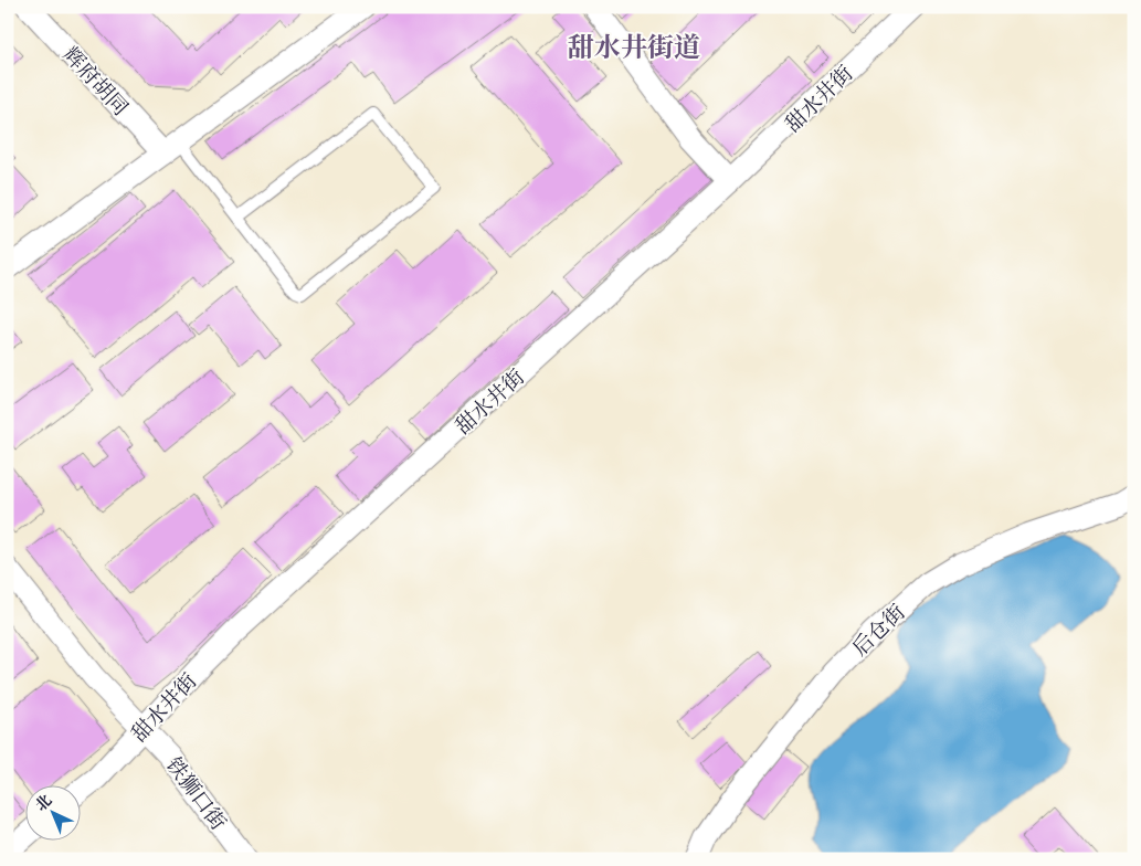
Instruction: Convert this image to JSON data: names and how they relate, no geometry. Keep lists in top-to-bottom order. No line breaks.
{"streets":{"street":["辉府胡同","甜水井街","后仓街","铁狮口街"]},"crossings":[["甜水井街","铁狮口街"]],"districts":["甜水井街道"],"north":"top left"}
